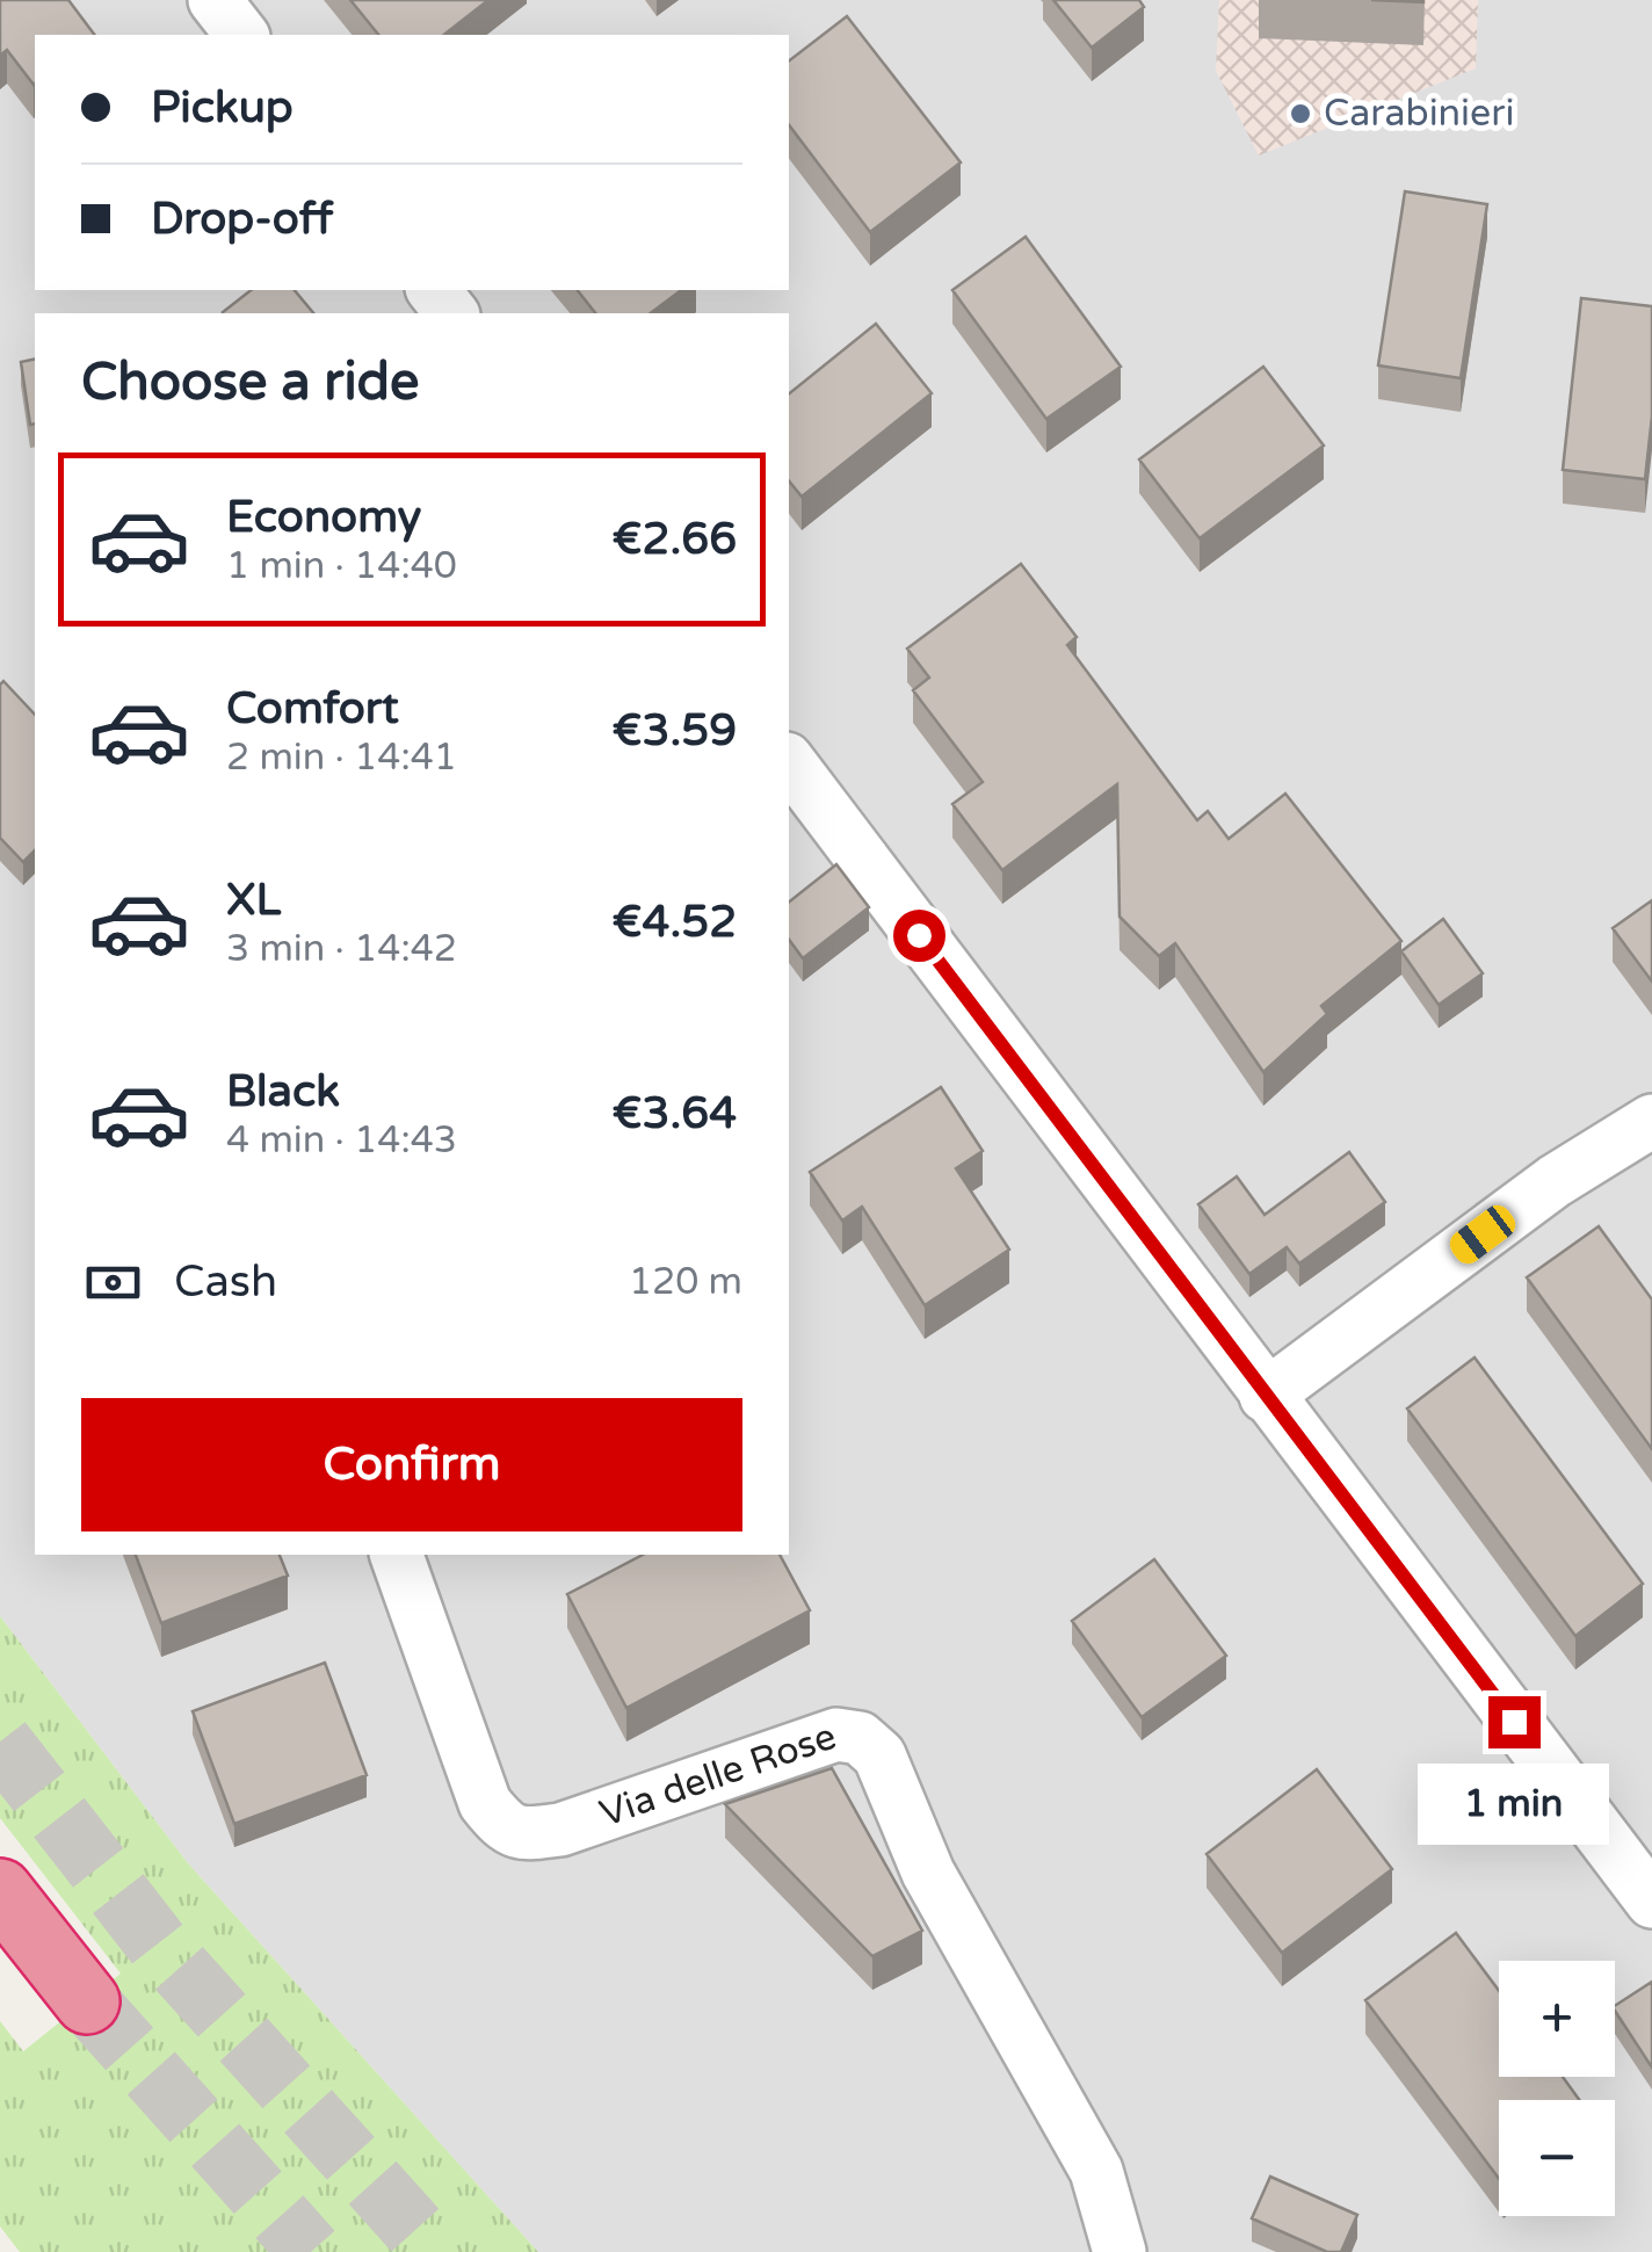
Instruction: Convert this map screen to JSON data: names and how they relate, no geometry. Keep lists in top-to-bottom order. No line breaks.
{"streets":{"street":["Via delle Rose"]},"places":["Carabinieri"],"page":{"banner":["Pickup","Drop-off"],"heading":"Choose a ride","list":[{"name":"Economy","note":"1 min · 14:40","value":"€2.66"},{"name":"Comfort","note":"2 min · 14:41","value":"€3.59"},{"name":"XL","note":"3 min · 14:42","value":"€4.52"},{"name":"Black","note":"4 min · 14:43","value":"€3.64"}],"pay":["Cash","120 m"],"buttons":"Confirm","bubble":"1 min","map_buttons":["+","−"]}}
